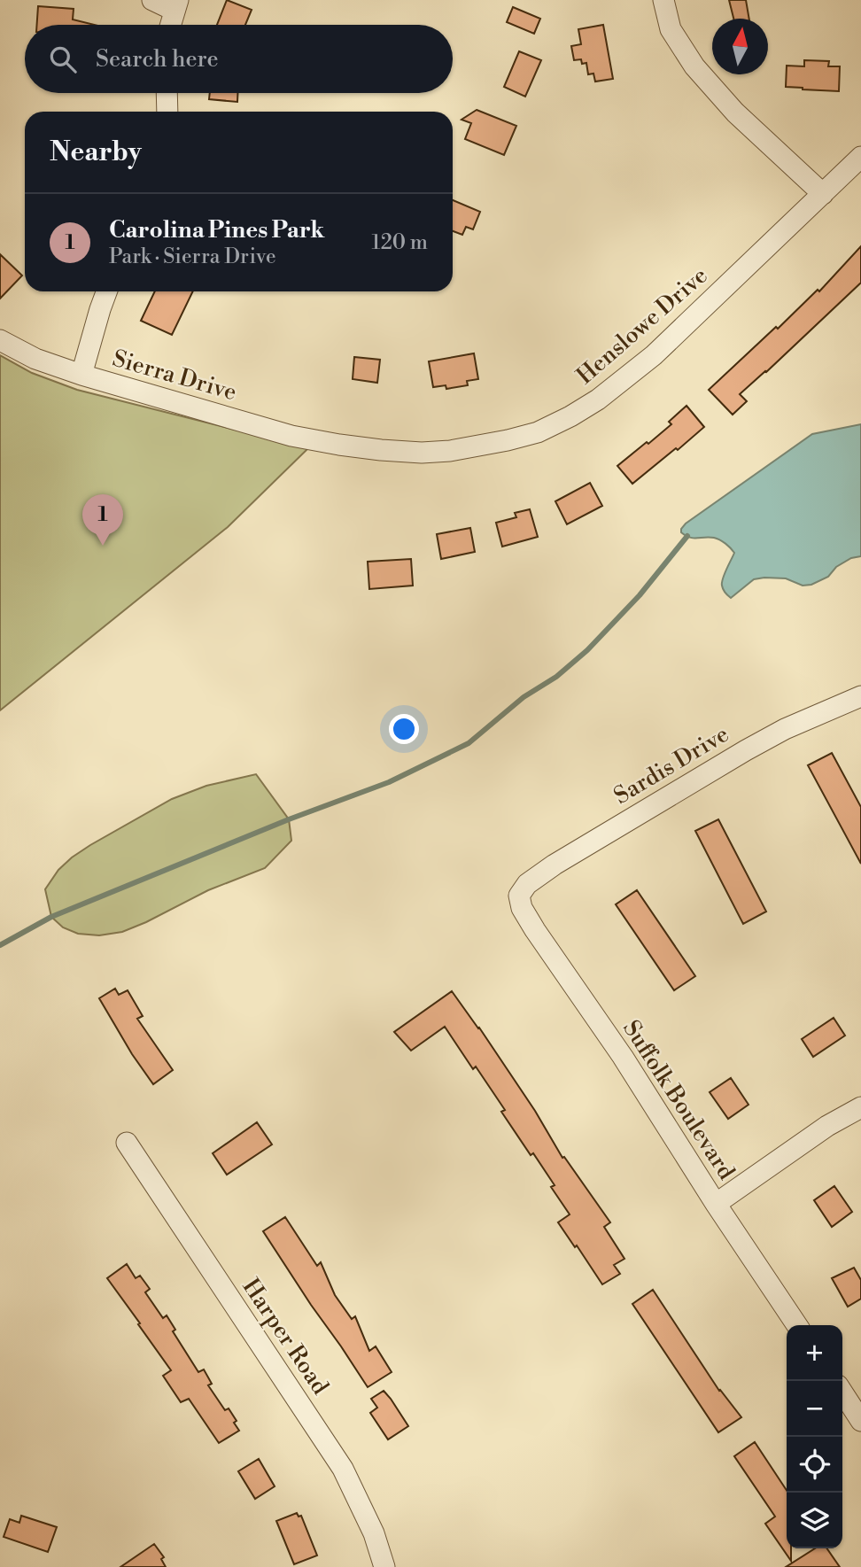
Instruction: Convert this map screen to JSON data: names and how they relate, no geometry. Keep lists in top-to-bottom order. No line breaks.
{"streets":{"street":["Henslowe Drive","Sierra Drive","Sardis Drive","Suffolk Boulevard","Harper Road"]},"crossings":[["Henslowe Drive","Sierra Drive"],["Sardis Drive","Suffolk Boulevard"]],"north":"top","page":{"search":"Search here","heading":"Nearby","list":[{"mark":"1","name":"Carolina Pines Park","note":"Park · Sierra Drive","value":"120 m"}],"pins":"1","map_buttons":["+","−"]}}
